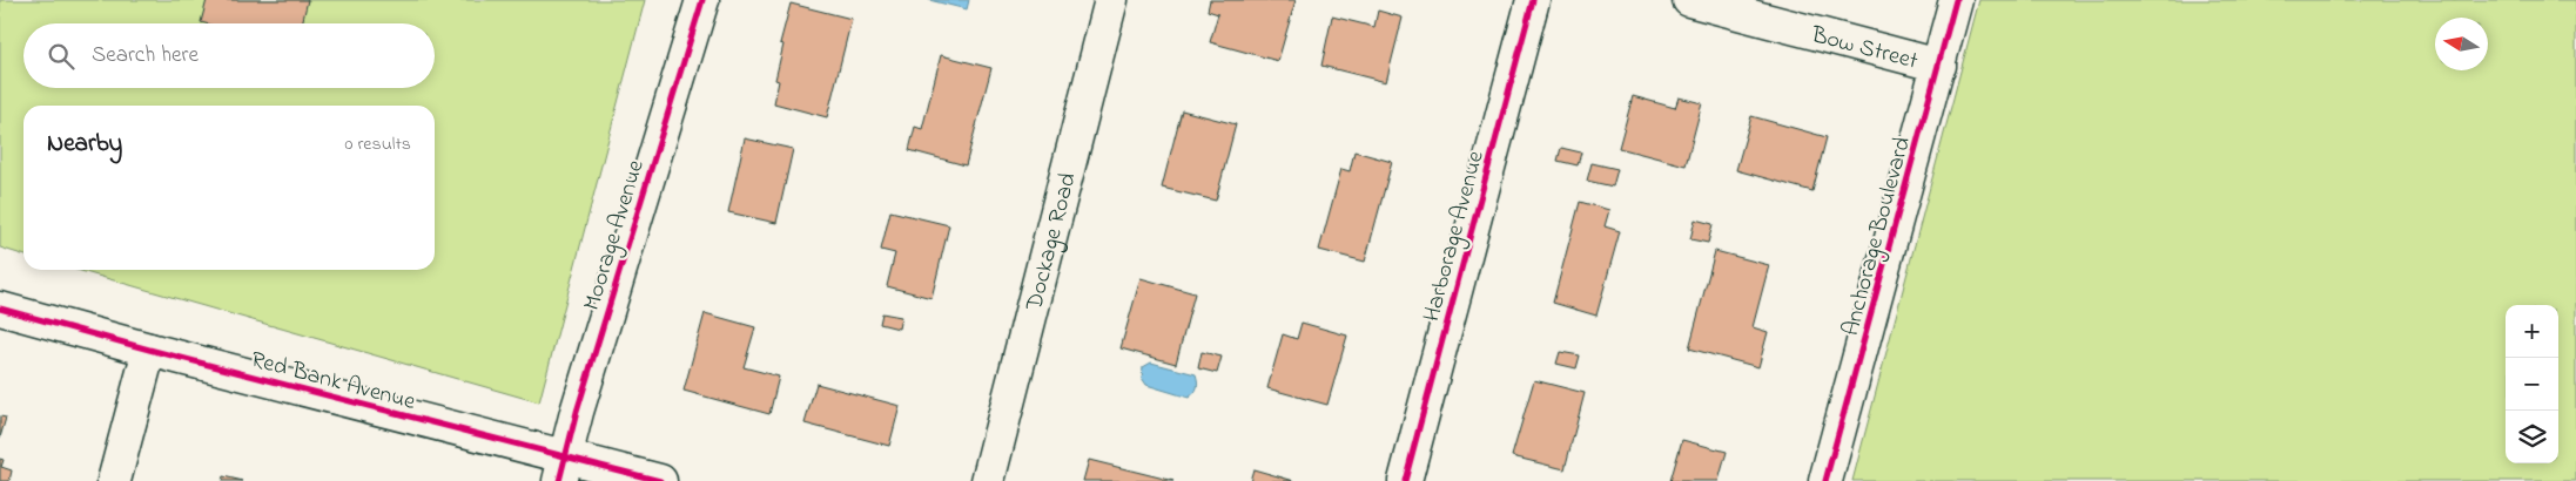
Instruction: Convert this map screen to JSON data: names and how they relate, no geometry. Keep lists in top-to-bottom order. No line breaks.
{"streets":{"street":["Bow Street","Moorage Avenue","Harborage Avenue","Anchorage Boulevard","Dockage Road","Red Bank Avenue"]},"crossings":[["Bow Street","Anchorage Boulevard"],["Moorage Avenue","Red Bank Avenue"]],"north":"left","page":{"search":"Search here","heading":["Nearby","0 results"],"map_buttons":["+","−"]}}
